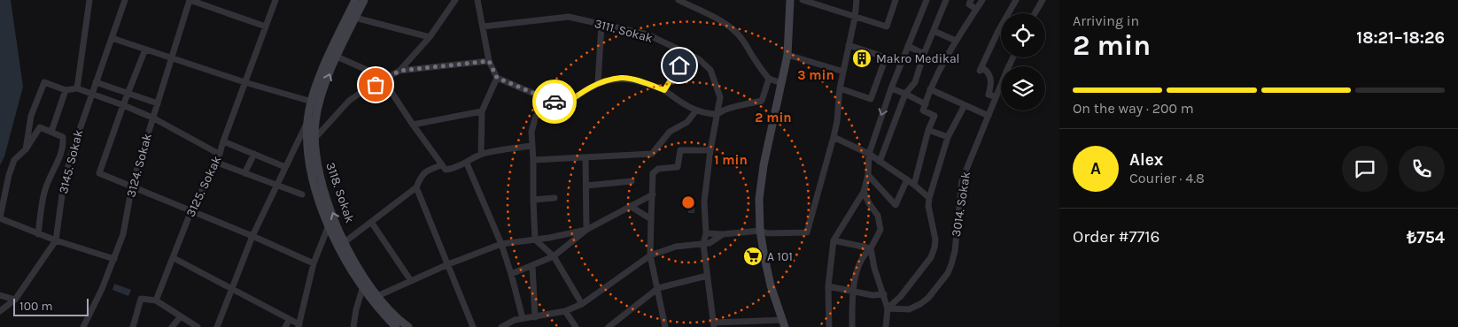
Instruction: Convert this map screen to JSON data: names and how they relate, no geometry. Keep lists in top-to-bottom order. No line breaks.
{"streets":{"main road":["3118. Sokak"],"street":["3111. Sokak","3145. Sokak","3124. Sokak","3125. Sokak","3014. Sokak"]},"places":{"building":["Makro Medikal"],"supermarket":["A 101"]},"scale_bar":"100 m","page":{"heading":["2 min","Arriving in","18:21–18:26"],"panel":["Alex","Courier · 4.8","Order #7716","₺754"],"bar":"On the way · 200 m","round":"A","scale":"100 m"},"rings":["3 min","2 min","1 min"]}
